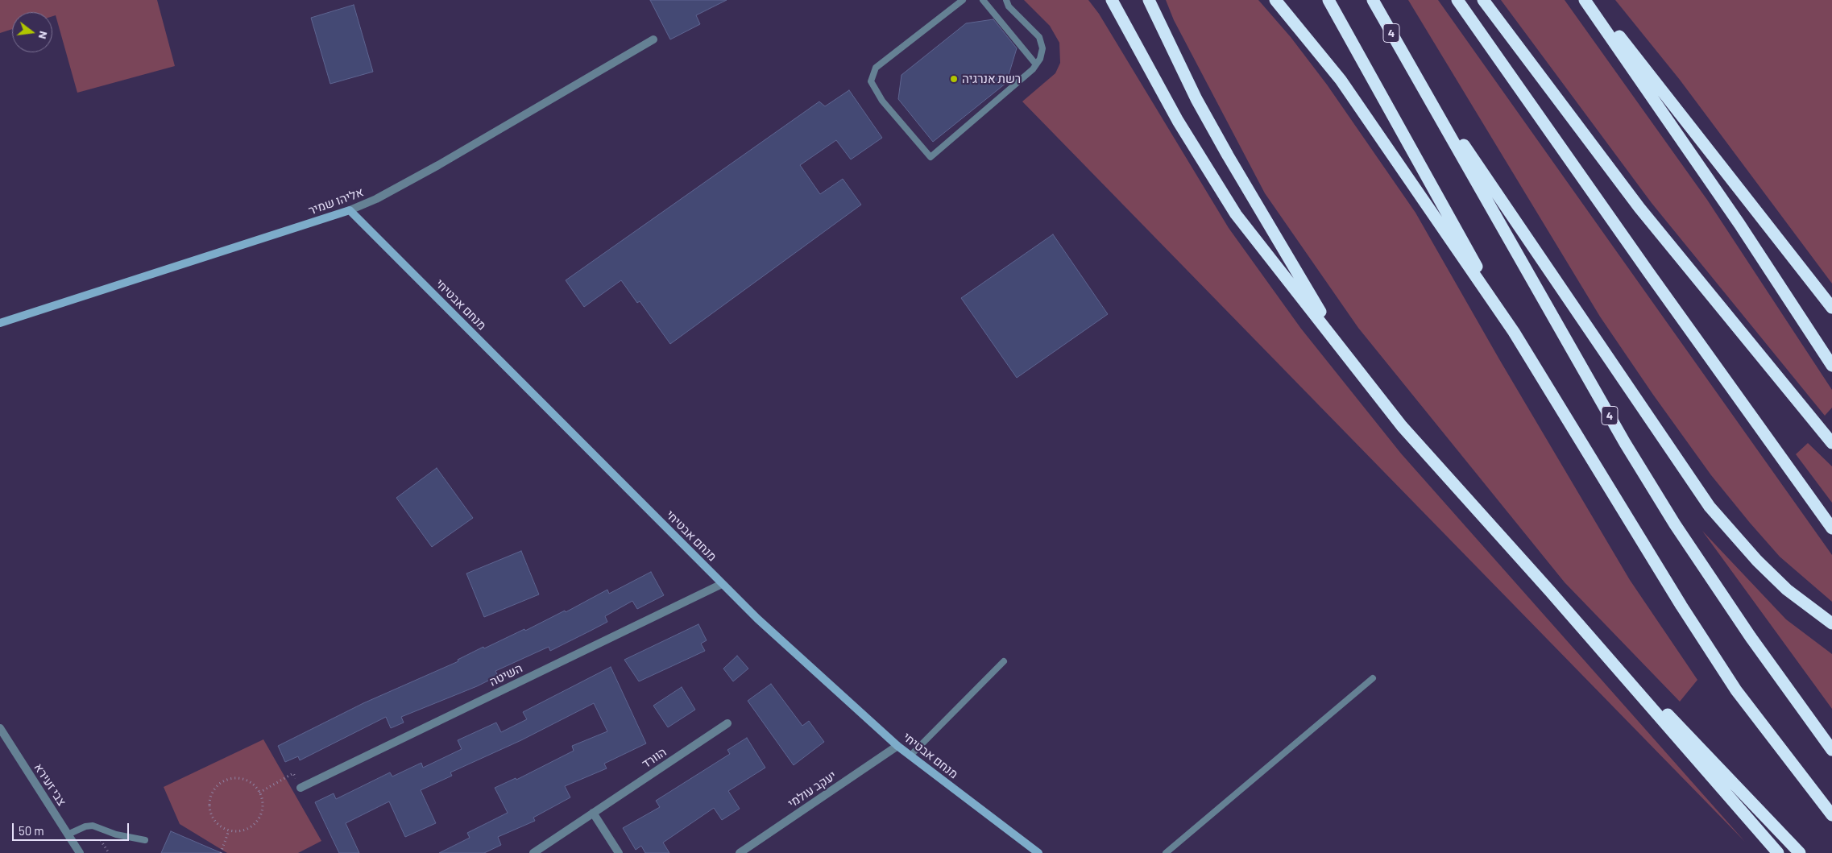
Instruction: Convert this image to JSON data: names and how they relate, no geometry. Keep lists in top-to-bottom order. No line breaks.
{"streets":{"highway":["4"],"street":["אליהו שמיר","מנחם אבטיחי","השיטה","הוורד","צבי זעירא","יעקב עולמי"]},"crossings":[["אליהו שמיר","מנחם אבטיחי"],["מנחם אבטיחי","השיטה"],["מנחם אבטיחי","יעקב עולמי"]],"places":["רשת אנרגיה"],"scale_bar":"50 m","north":"right"}
